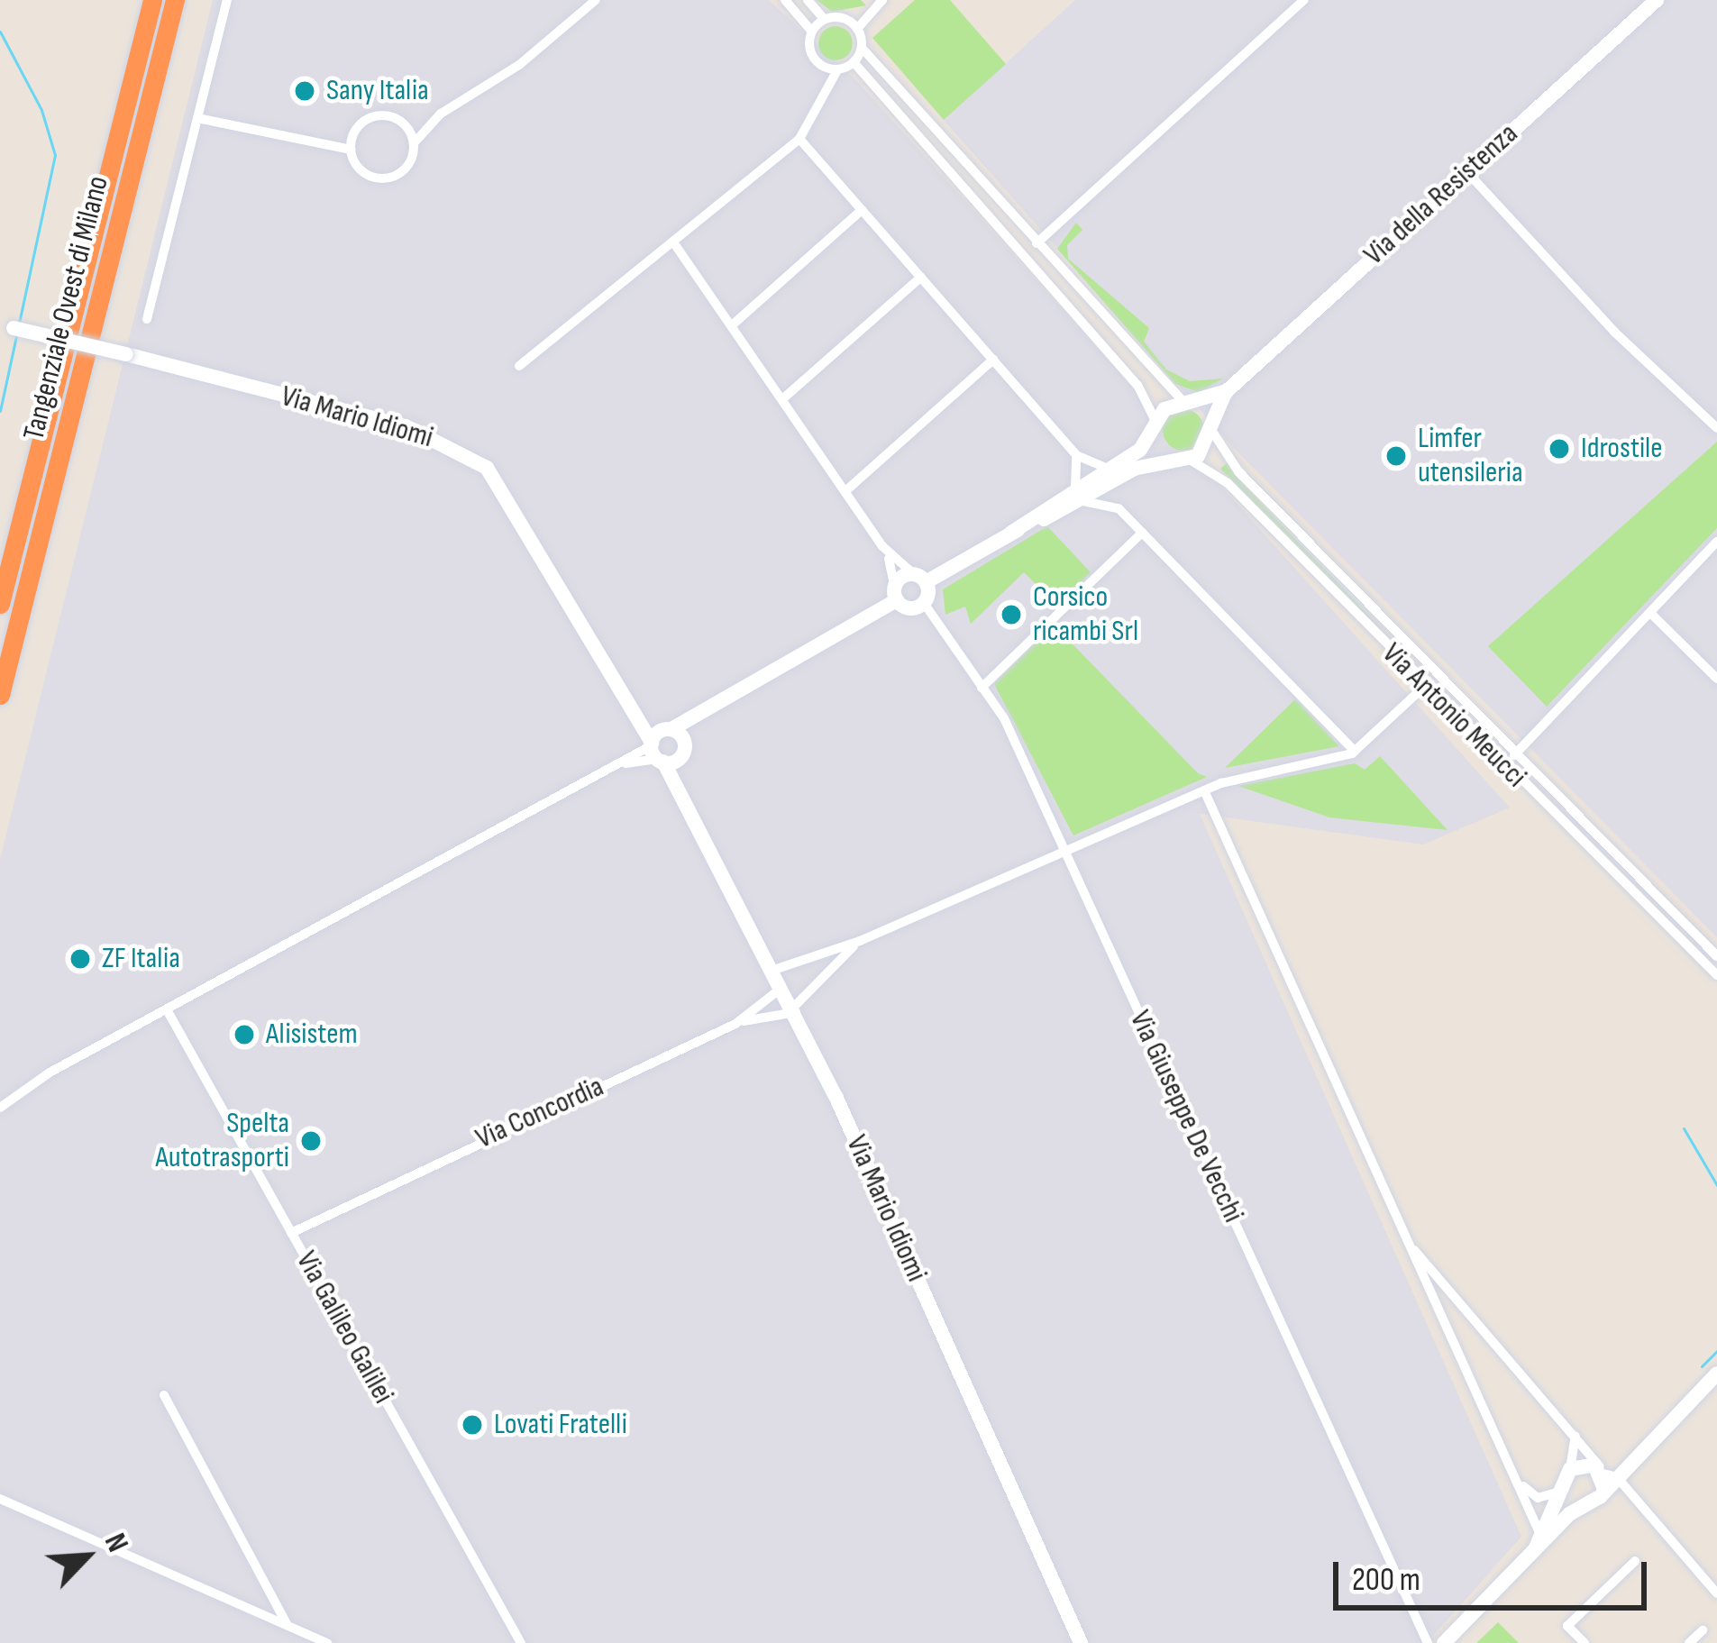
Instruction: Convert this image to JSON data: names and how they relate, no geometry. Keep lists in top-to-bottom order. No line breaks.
{"streets":{"highway":["Tangenziale Ovest di Milano"],"street":["Via della Resistenza","Via Mario Idiomi","Via Antonio Meucci","Via Concordia","Via Giuseppe De Vecchi","Via Galileo Galilei"]},"crossings":[["Via della Resistenza","Via Antonio Meucci"],["Via Mario Idiomi","Via Concordia"],["Via Concordia","Via Galileo Galilei"]],"places":["Sany Italia","Idrostile","Limfer utensileria","Corsico ricambi Srl","ZF Italia","Alisistem","Spelta Autotrasporti","Lovati Fratelli"],"scale_bar":"200 m","north":"top right"}
